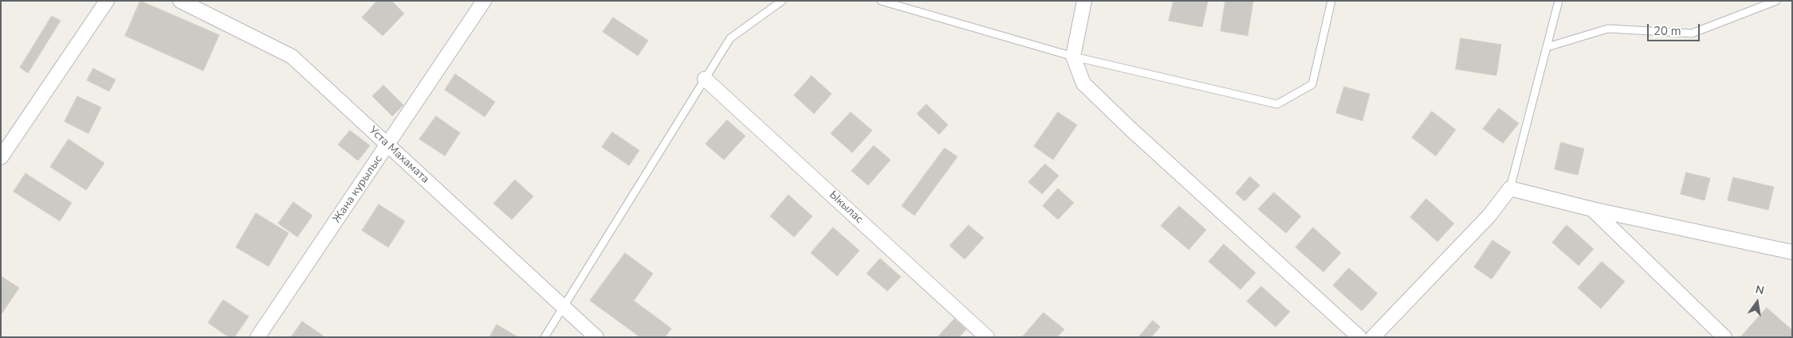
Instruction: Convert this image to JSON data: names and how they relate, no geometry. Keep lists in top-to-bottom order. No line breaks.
{"streets":{"street":["Уста Махамата","Жана курылыс","Ыкылас"]},"crossings":[["Уста Махамата","Жана курылыс"]],"scale_bar":"20 m","north":"top"}
